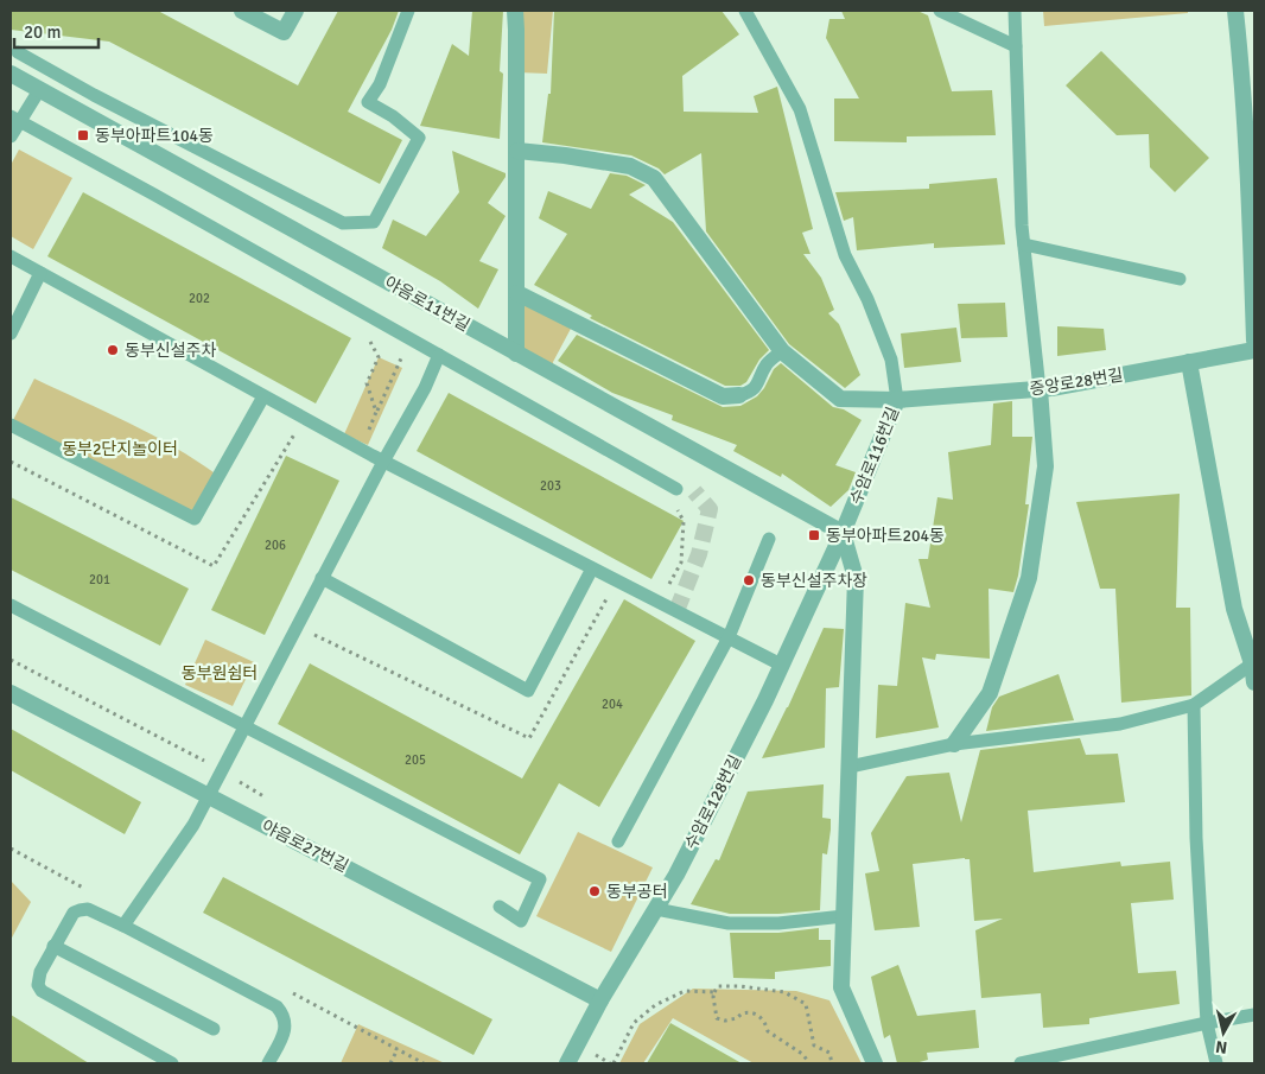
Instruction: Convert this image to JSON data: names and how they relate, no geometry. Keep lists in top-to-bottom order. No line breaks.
{"streets":{"street":["야음로11번길","중앙로28번길","수암로116번길","수암로128번길","야음로27번길"]},"crossings":[["야음로11번길","수암로116번길"],["야음로11번길","수암로128번길"],["중앙로28번길","수암로116번길"],["수암로116번길","수암로128번길"],["수암로128번길","야음로27번길"]],"parks":["동부2단지놀이터","동부원쉼터"],"places":{"transit":["동부아파트104동","동부아파트204동"],"other":["동부신설주차","동부신설주차장","동부공터"]},"house_numbers":["202","203","206","201","204","205"],"scale_bar":"20 m","north":"bottom"}
